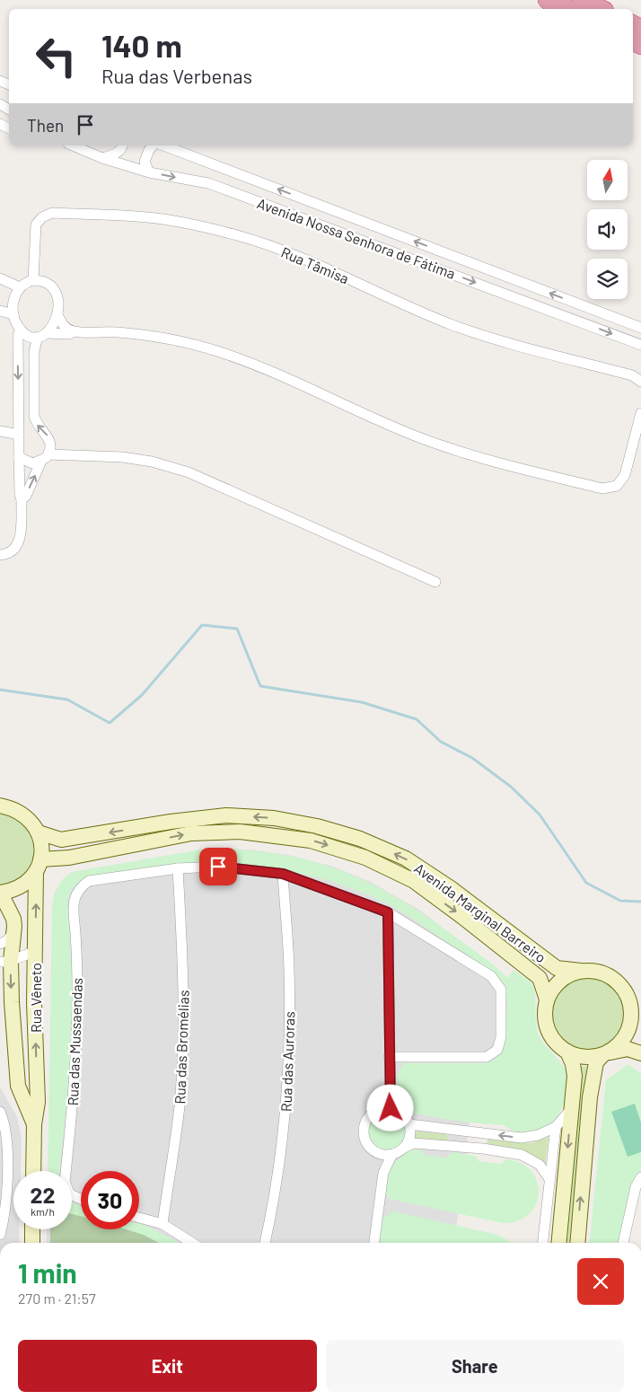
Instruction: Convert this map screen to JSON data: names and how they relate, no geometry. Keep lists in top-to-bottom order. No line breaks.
{"streets":{"street":["Avenida Nossa Senhora de Fátima","Rua Tâmisa","Avenida Marginal Barreiro","Rua Vêneto","Rua das Mussaendas","Rua das Bromélias","Rua das Auroras"]},"crossings":[["Avenida Marginal Barreiro","Rua Vêneto"],["Rua das Mussaendas","Rua das Bromélias"]],"north":"top","page":{"turn":["140 m","Rua das Verbenas"],"then":"Then","speed":"22 km/h","limit":"30","heading":["1 min","270 m · 21:57"],"buttons":["Exit","Share"]}}
